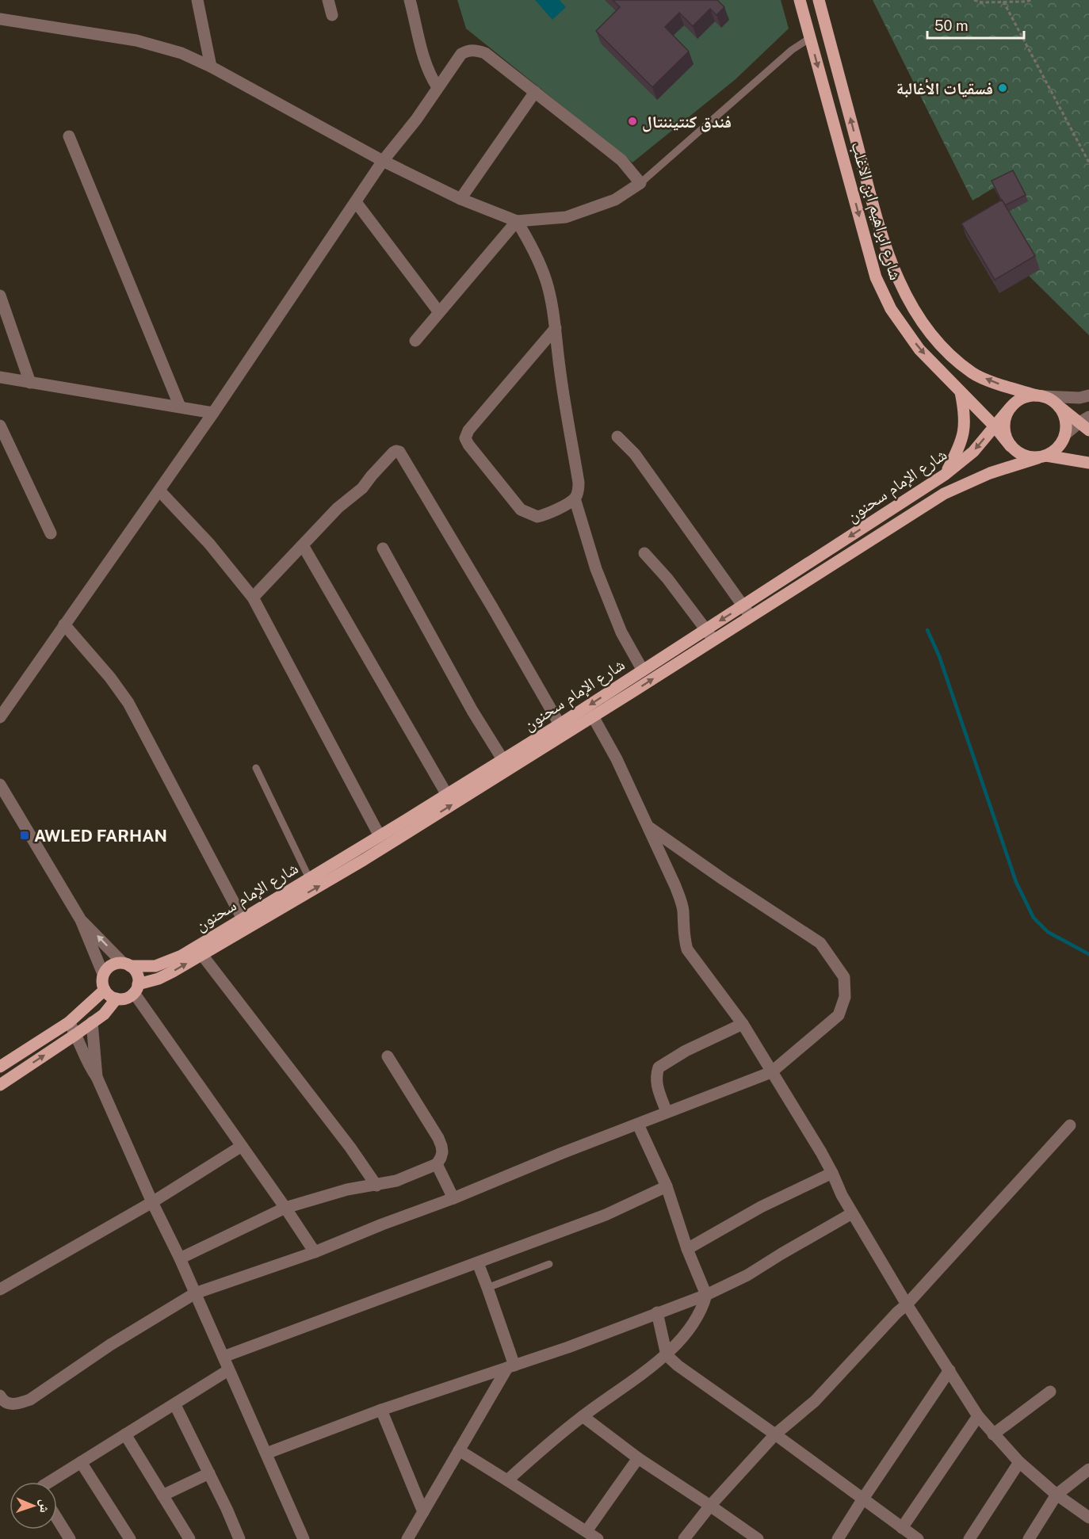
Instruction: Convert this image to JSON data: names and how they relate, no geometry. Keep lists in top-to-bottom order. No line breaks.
{"streets":{"main road":["شارع ابراهيم ابن الاغلب","شارع الإمام سحنون"]},"crossings":[["شارع ابراهيم ابن الاغلب","شارع الإمام سحنون"]],"places":{"other":["فسقيات الأغالبة","فندق كنتيننتال"],"transit":["AWLED FARHAN"]},"scale_bar":"50 m","north":"right"}
